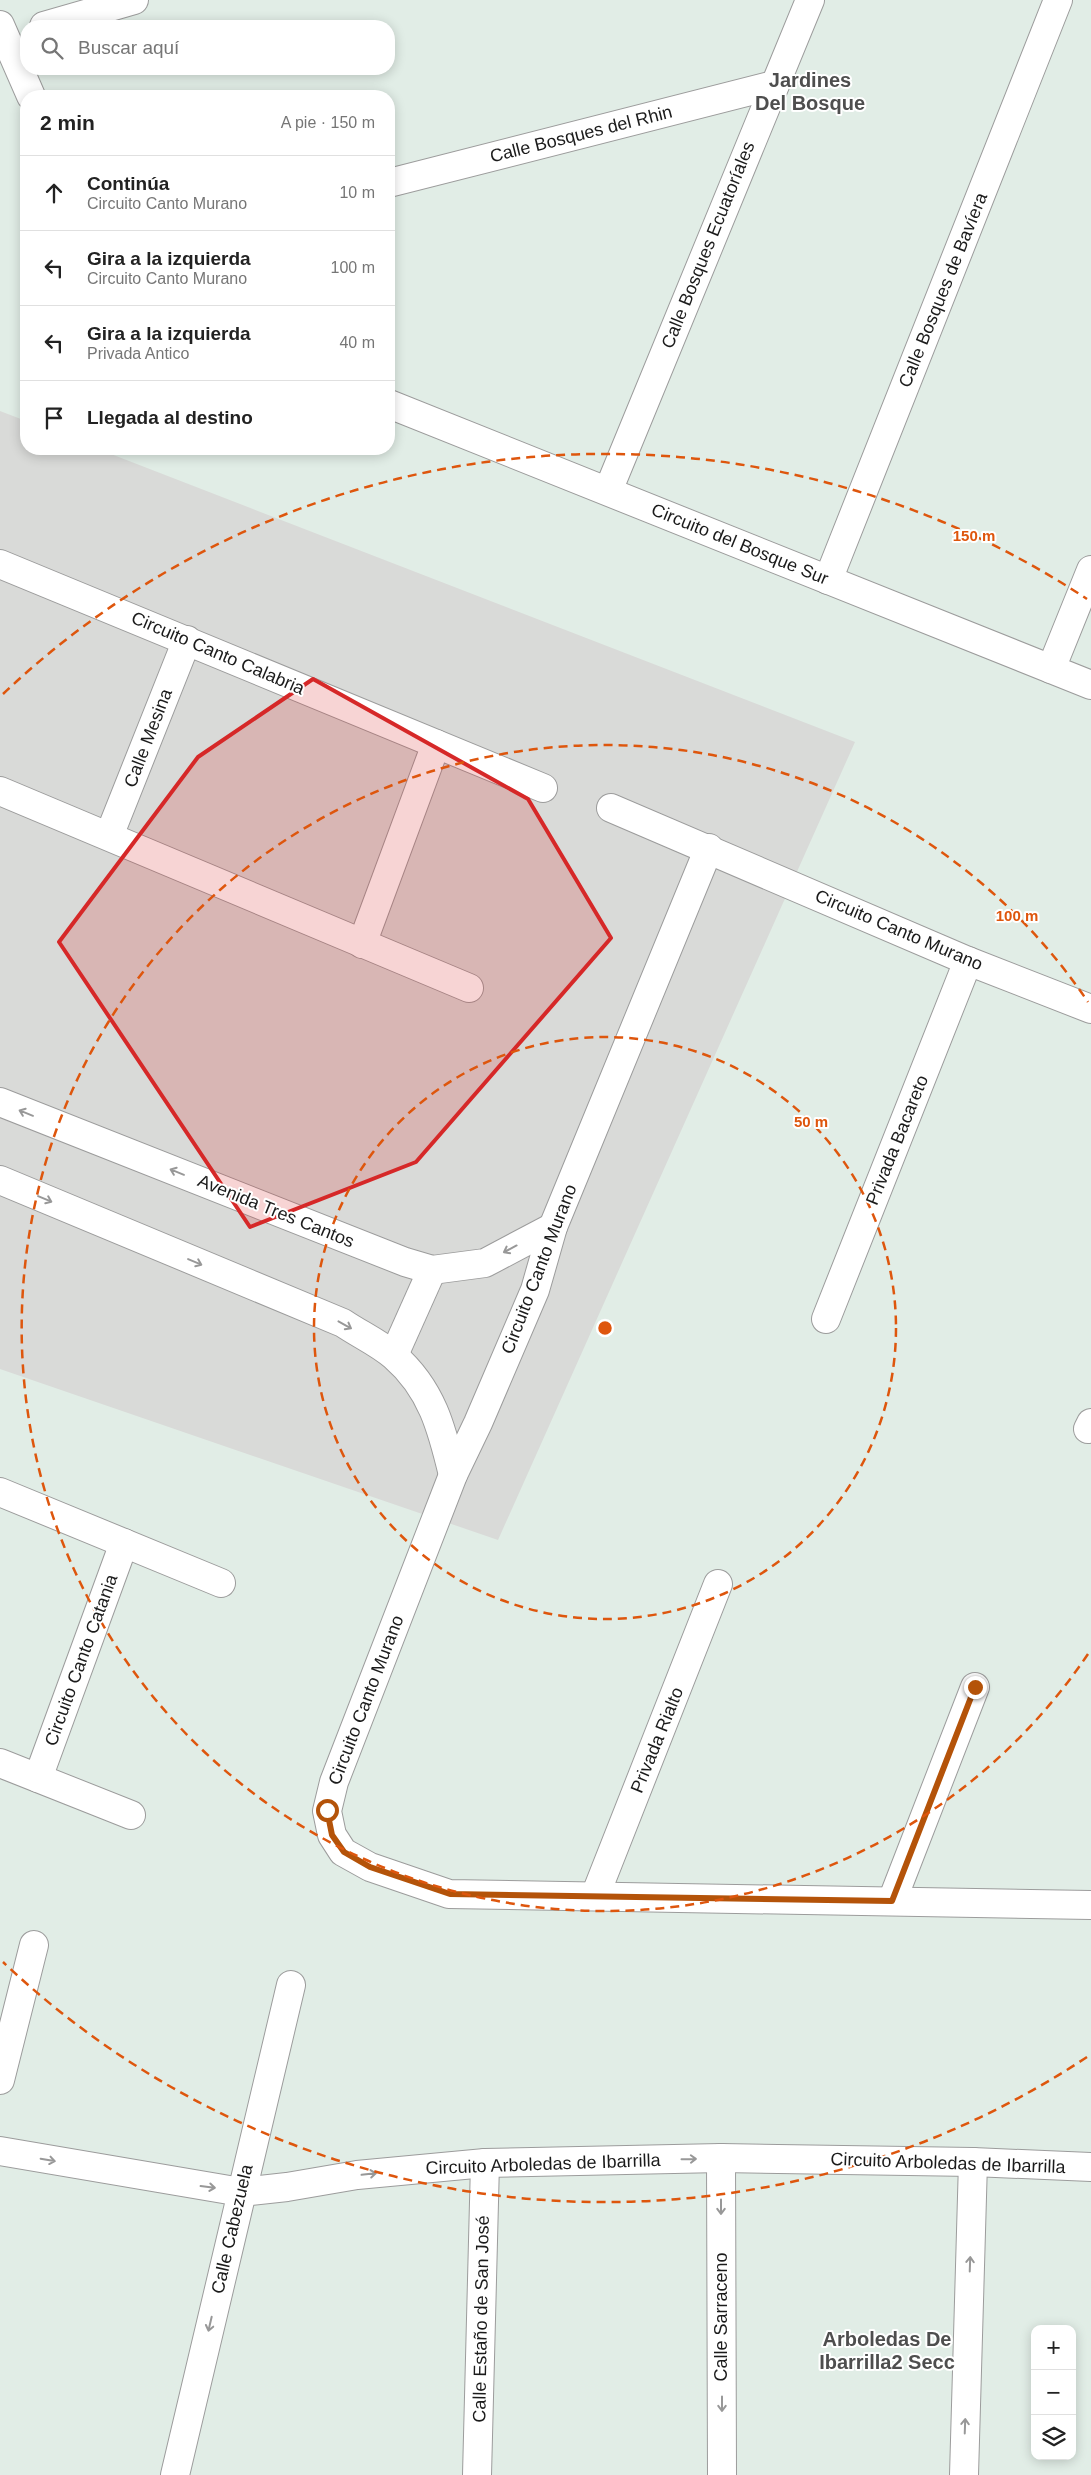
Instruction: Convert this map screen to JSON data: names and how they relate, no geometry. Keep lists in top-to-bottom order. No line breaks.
{"streets":{"street":["Calle Bosques del Rhin","Calle Bosques Ecuatoríales","Calle Bosques de Bavíera","Circuito del Bosque Sur","Circuito Canto Calabria","Calle Mesina","Circuito Canto Murano","Privada Bacareto","Avenida Tres Cantos","Circuito Canto Catania","Privada Rialto","Circuito Arboledas de Ibarrilla","Calle Cabezuela","Calle Sarraceno","Calle Estaño de San José"]},"crossings":[["Calle Bosques del Rhin","Calle Bosques Ecuatoríales"],["Calle Bosques Ecuatoríales","Circuito del Bosque Sur"],["Calle Bosques de Bavíera","Circuito del Bosque Sur"],["Circuito Canto Calabria","Calle Mesina"],["Circuito Canto Murano","Privada Bacareto"],["Circuito Canto Murano","Avenida Tres Cantos"],["Circuito Canto Murano","Privada Rialto"],["Circuito Arboledas de Ibarrilla","Calle Cabezuela"],["Circuito Arboledas de Ibarrilla","Calle Sarraceno"],["Circuito Arboledas de Ibarrilla","Calle Estaño de San José"]],"one_way":["Circuito Arboledas de Ibarrilla","Calle Cabezuela"],"districts":["Jardines Del Bosque","Arboledas De Ibarrilla2 Secc"],"page":{"search":"Buscar aquí","heading":["2 min","A pie · 150 m"],"list":[["Continúa","Circuito Canto Murano","10 m"],["Gira a la izquierda","Circuito Canto Murano","100 m"],["Gira a la izquierda","Privada Antico","40 m"],"Llegada al destino"],"map_buttons":["+","−"]},"rings":["150 m","100 m","50 m"]}
